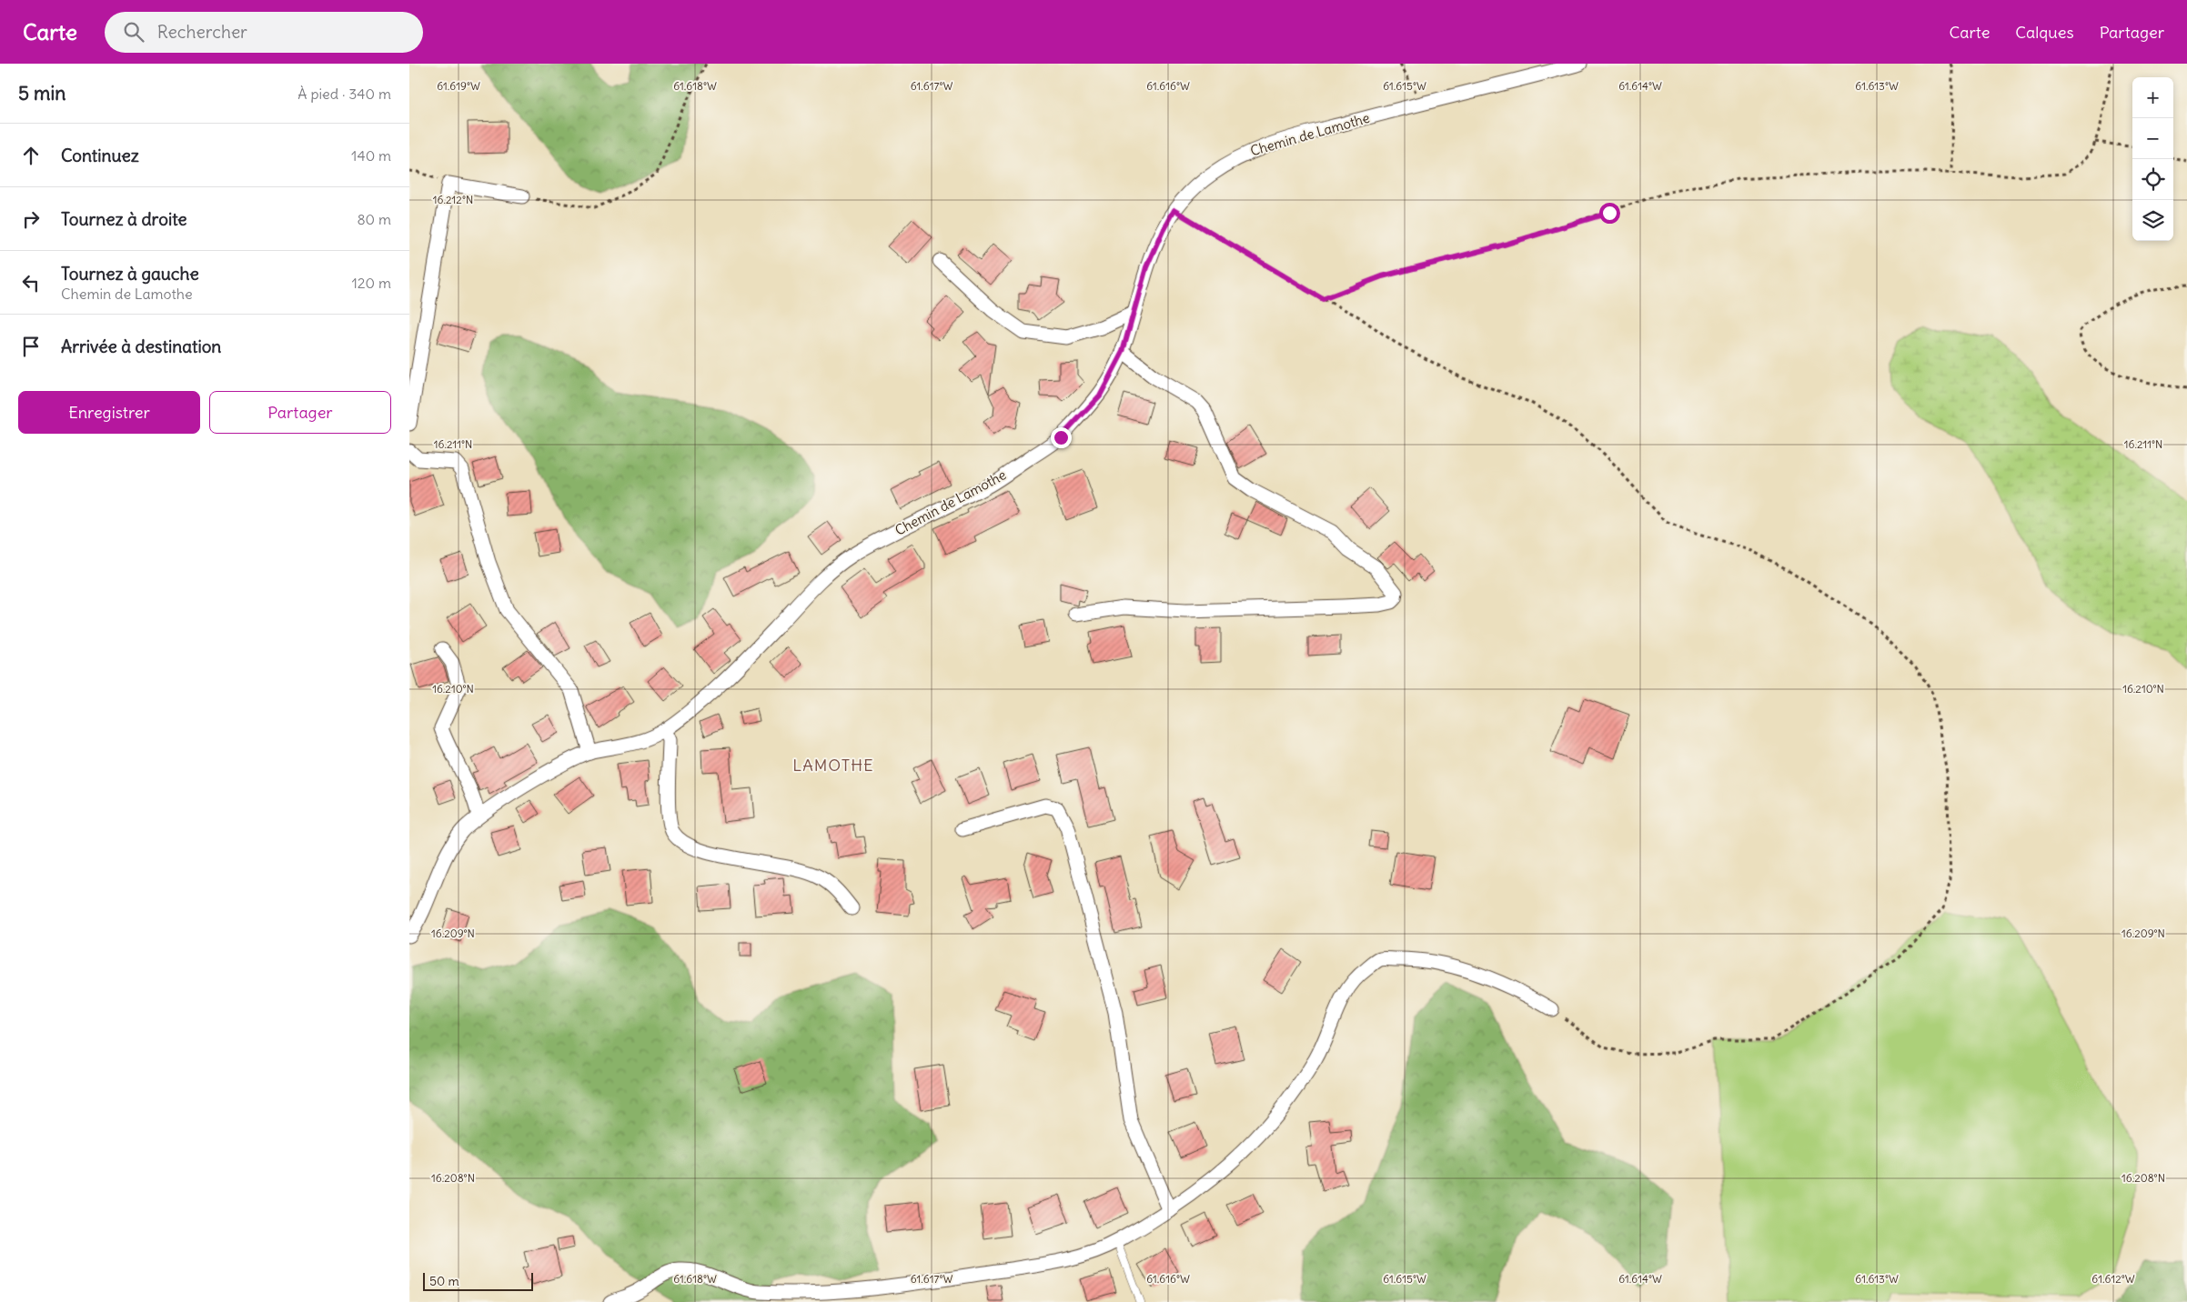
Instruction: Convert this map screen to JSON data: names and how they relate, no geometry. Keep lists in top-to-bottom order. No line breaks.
{"streets":{"street":["Chemin de Lamothe"]},"districts":["LAMOTHE"],"scale_bar":"50 m","page":{"header":"Carte","search":"Rechercher","nav":["Carte","Calques","Partager"],"heading":["5 min","À pied · 340 m"],"map_buttons":["+","−"],"list":[["Continuez","140 m"],["Tournez à droite","80 m"],["Tournez à gauche","Chemin de Lamothe","120 m"],"Arrivée à destination"],"buttons":["Enregistrer","Partager"],"scale":"50 m"},"coordinates":["61.619°W","61.618°W","61.617°W","61.616°W","61.615°W","61.614°W","61.613°W","16.212°N","16.211°N","16.210°N","16.209°N","16.208°N","61.612°W"]}
